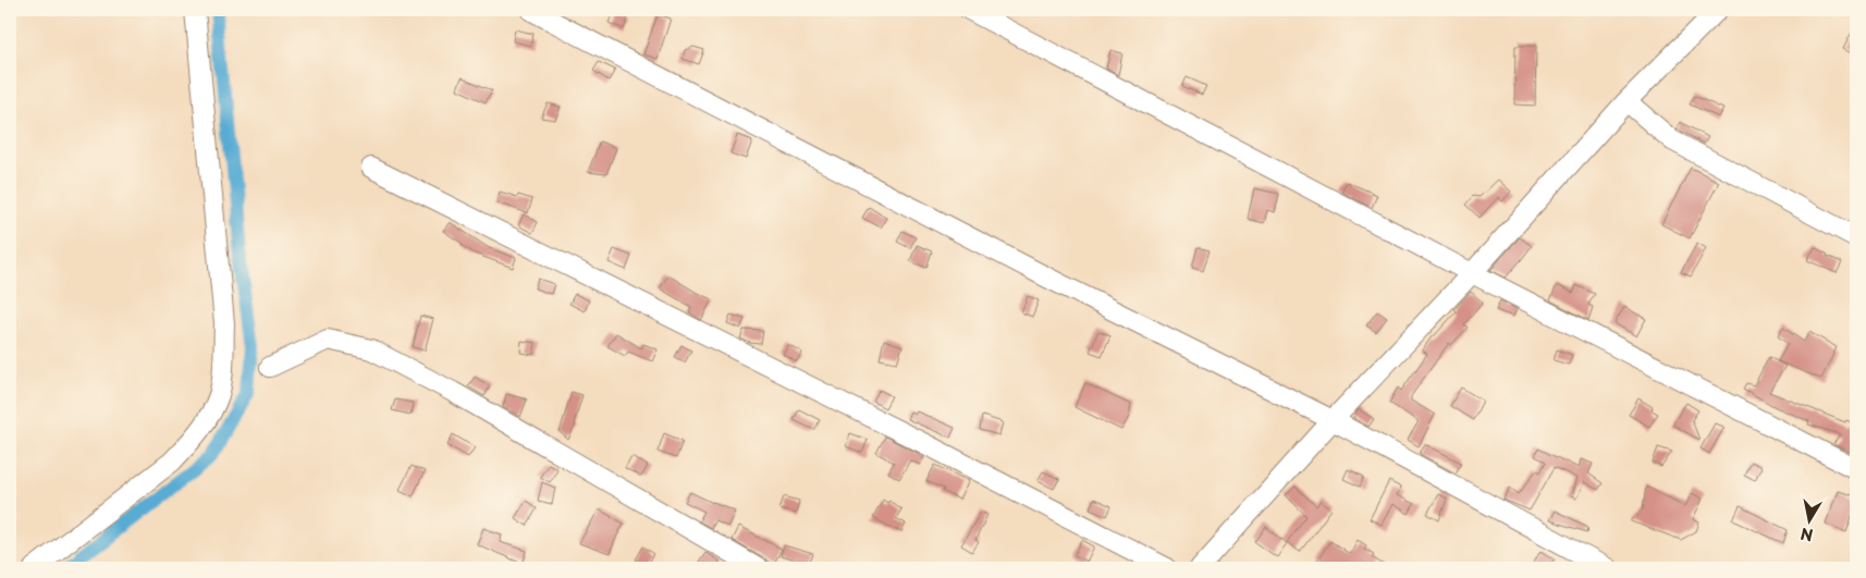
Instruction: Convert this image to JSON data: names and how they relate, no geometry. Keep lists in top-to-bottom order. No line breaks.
{"north":"bottom"}
